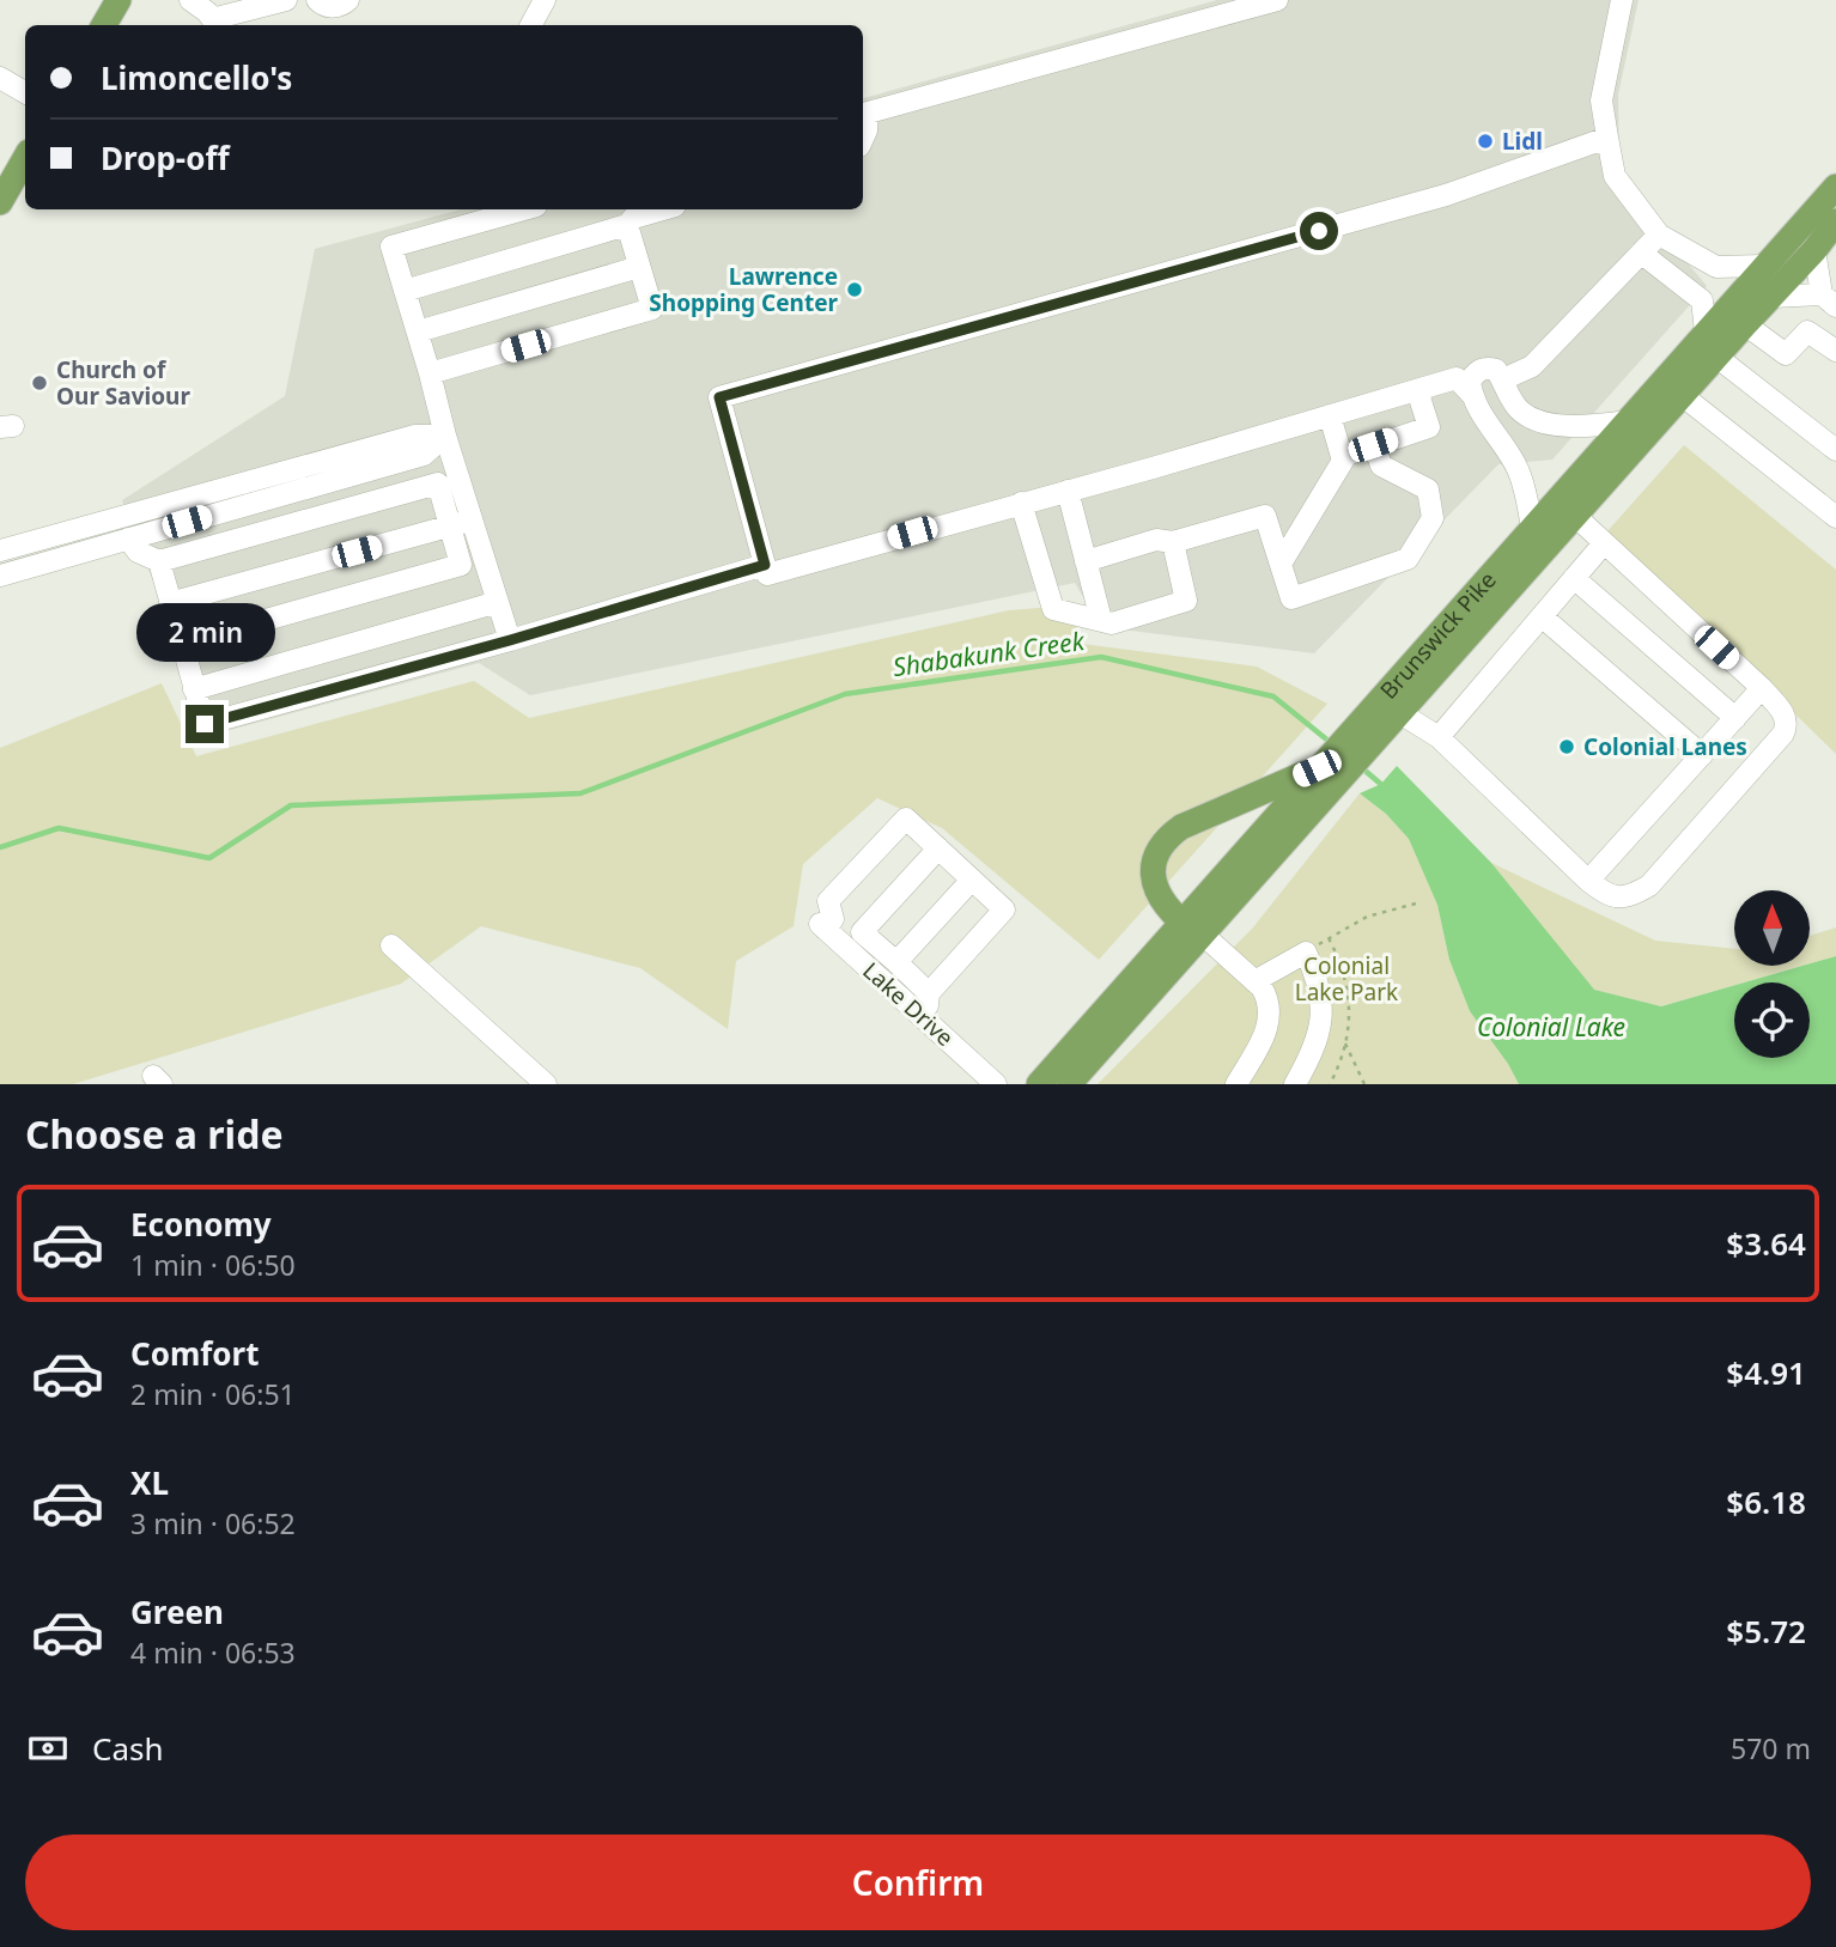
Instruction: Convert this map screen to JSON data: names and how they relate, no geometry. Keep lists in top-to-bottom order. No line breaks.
{"streets":{"main road":["Brunswick Pike"],"street":["Lake Drive"]},"water":["Shabakunk Creek","Colonial Lake"],"parks":["Colonial Lake Park"],"places":["Lidl","Lawrence Shopping Center","Church of Our Saviour","Colonial Lanes"],"north":"top","page":{"banner":["Limoncello's","Drop-off"],"bubble":"2 min","heading":"Choose a ride","list":[{"name":"Economy","note":"1 min · 06:50","value":"$3.64"},{"name":"Comfort","note":"2 min · 06:51","value":"$4.91"},{"name":"XL","note":"3 min · 06:52","value":"$6.18"},{"name":"Green","note":"4 min · 06:53","value":"$5.72"}],"pay":["Cash","570 m"],"buttons":"Confirm"}}
